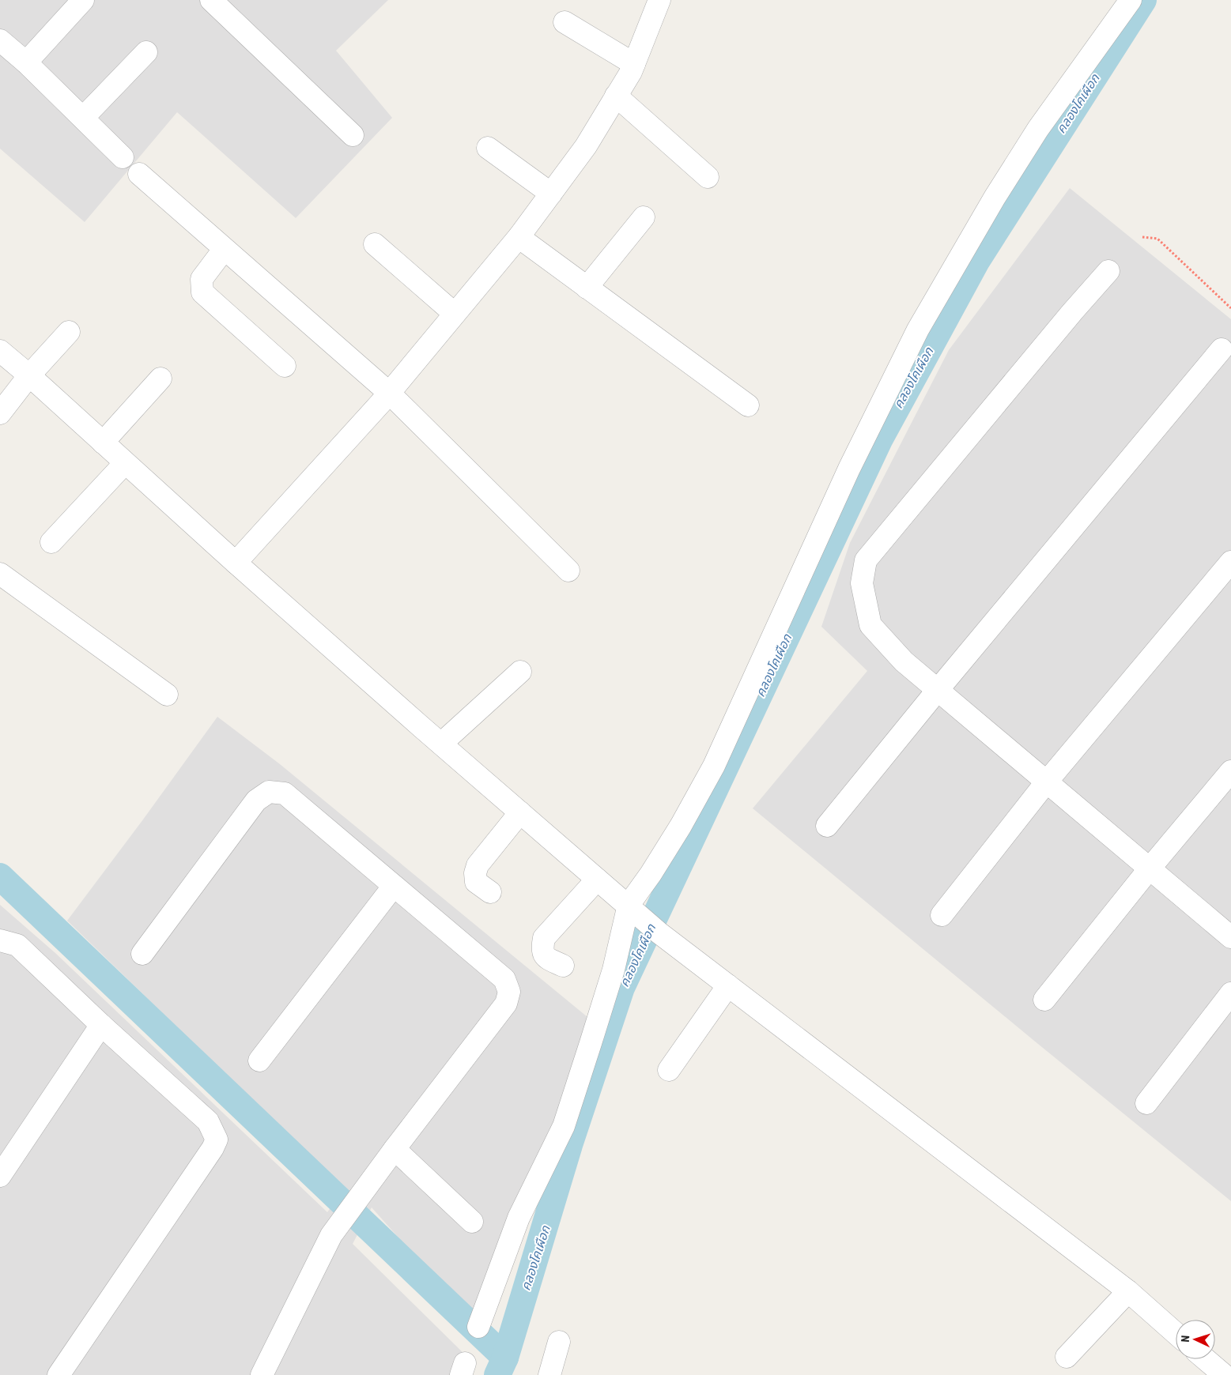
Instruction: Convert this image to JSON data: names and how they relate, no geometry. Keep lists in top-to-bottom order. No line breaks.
{"water":["คลองโคเผือก"],"north":"left"}
